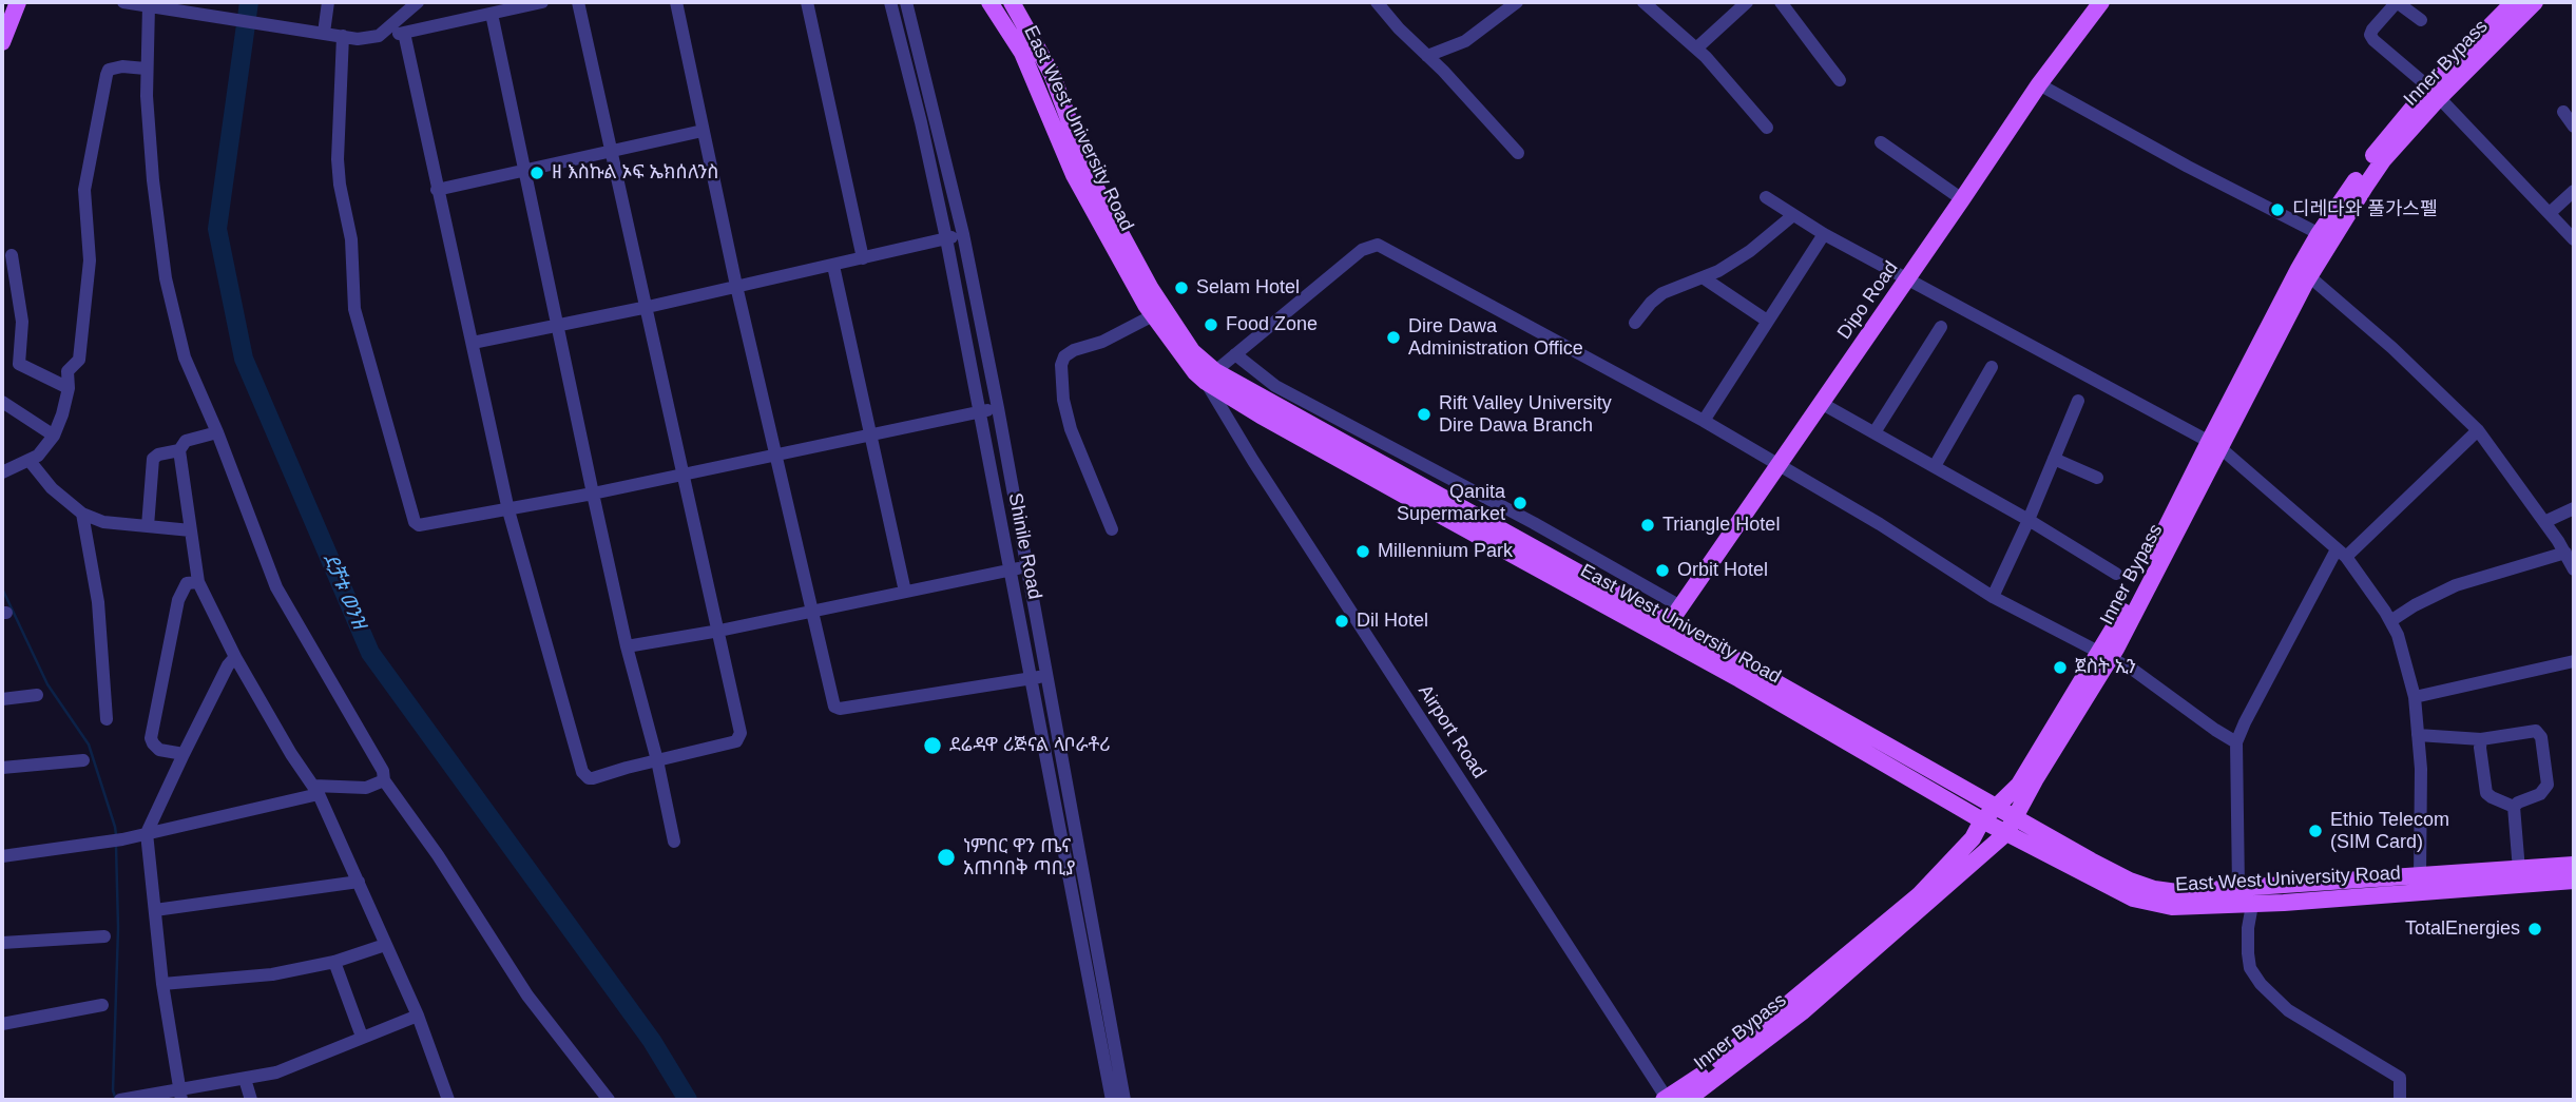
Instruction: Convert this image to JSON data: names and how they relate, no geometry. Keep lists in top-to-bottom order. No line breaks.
{"streets":{"main road":["Inner Bypass","East West University Road","Dipo Road"],"street":["Shinile Road","Airport Road"]},"crossings":[["Inner Bypass","East West University Road"],["Inner Bypass","Airport Road"],["East West University Road","Dipo Road"],["East West University Road","Airport Road"]],"water":["ደቻቱ ወንዝ"],"places":["ዘ እስኩል ኦፍ ኤክሰለንስ","디레다와 풀가스펠","Selam Hotel","Food Zone","Dire Dawa Administration Office","Rift Valley University Dire Dawa Branch","Qanita Supermarket","Triangle Hotel","Millennium Park","Orbit Hotel","Dil Hotel","ጀስት ኢን","ደሬዳዋ ሪጅናል ላቦራቶሪ","Ethio Telecom (SIM Card)","ነምበር ዋን ጤና አጠባበቅ ጣቢያ","TotalEnergies"]}
